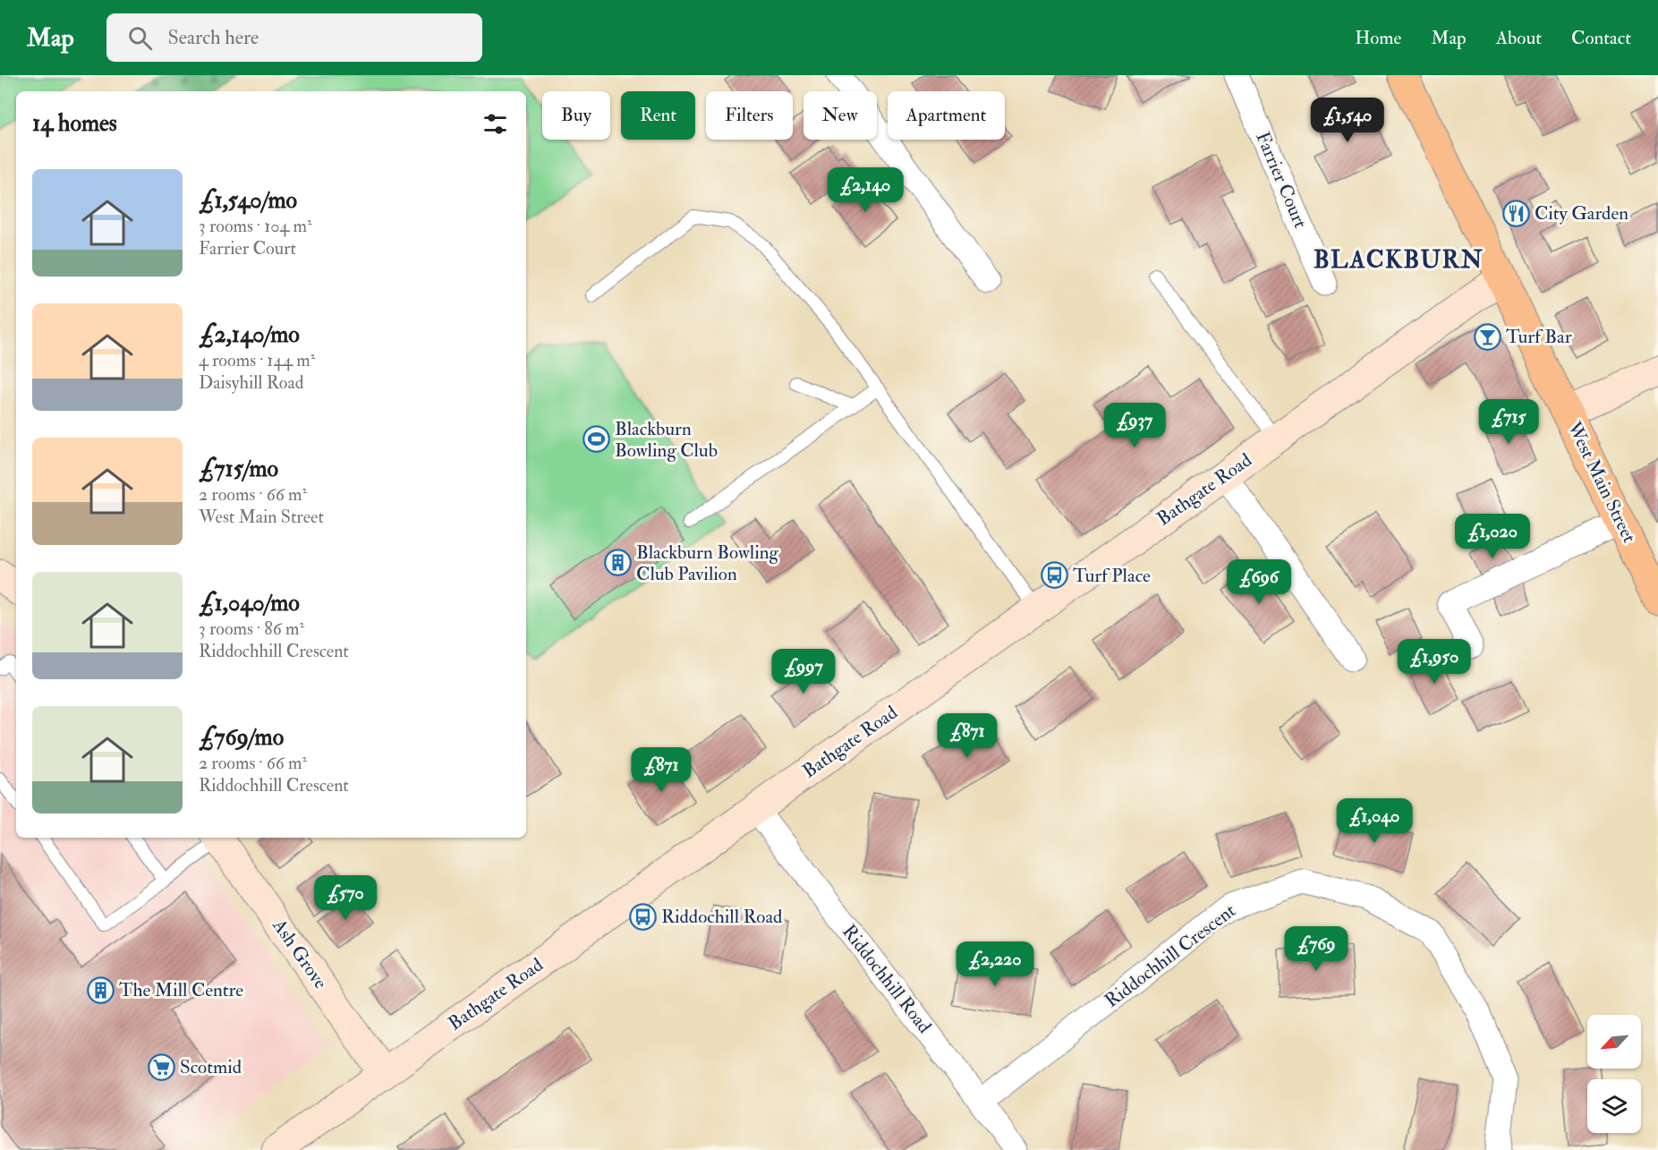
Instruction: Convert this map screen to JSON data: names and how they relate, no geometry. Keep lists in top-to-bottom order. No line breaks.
{"streets":{"main road":["West Main Street","Bathgate Road","Ash Grove"],"street":["Farrier Court","Riddochhill Crescent","Riddochhill Road"]},"crossings":[["West Main Street","Bathgate Road"],["Bathgate Road","Ash Grove"],["Bathgate Road","Riddochhill Road"],["Riddochhill Crescent","Riddochhill Road"]],"districts":["BLACKBURN"],"places":{"restaurant":["City Garden"],"bar":["Turf Bar"],"sports":["Blackburn Bowling Club"],"building":["Blackburn Bowling Club Pavilion","The Mill Centre"],"bus stop":["Turf Place","Riddochill Road"],"supermarket":["Scotmid"]},"north":"bottom left","page":{"header":"Map","search":"Search here","nav":["Home","Map","About","Contact"],"chip":["Buy","Rent","Filters","New","Apartment"],"heading":"14 homes","price":["£1,540","£2,140","£715","£937","£1,020","£696","£1,950","£997","£871","£871","£1,040","£570","£769","£2,220"],"list":[{"name":"£1,540/mo","note":"3 rooms · 104 m² · Farrier Court"},{"name":"£2,140/mo","note":"4 rooms · 144 m² · Daisyhill Road"},{"name":"£715/mo","note":"2 rooms · 66 m² · West Main Street"},{"name":"£1,040/mo","note":"3 rooms · 86 m² · Riddochhill Crescent"},{"name":"£769/mo","note":"2 rooms · 66 m² · Riddochhill Crescent"}]}}
